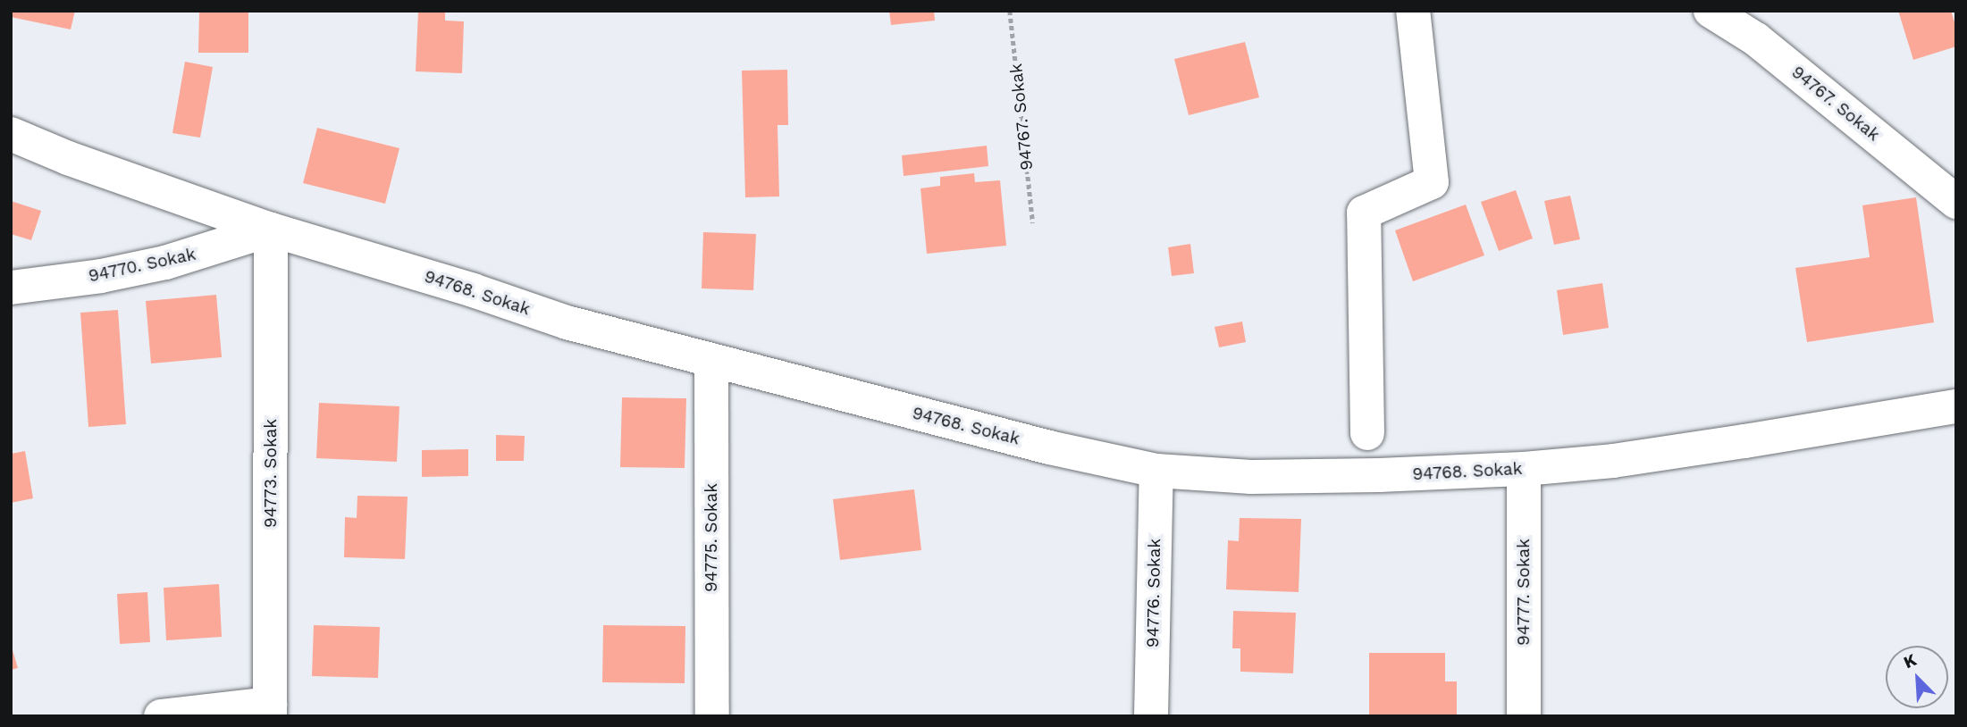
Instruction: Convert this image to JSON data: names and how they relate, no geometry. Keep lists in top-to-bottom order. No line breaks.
{"streets":{"street":["94767. Sokak","94770. Sokak","94768. Sokak","94773. Sokak","94775. Sokak","94777. Sokak","94776. Sokak"]},"crossings":[["94770. Sokak","94768. Sokak"],["94770. Sokak","94773. Sokak"],["94768. Sokak","94773. Sokak"],["94768. Sokak","94775. Sokak"],["94768. Sokak","94777. Sokak"],["94768. Sokak","94776. Sokak"]],"north":"top left"}
